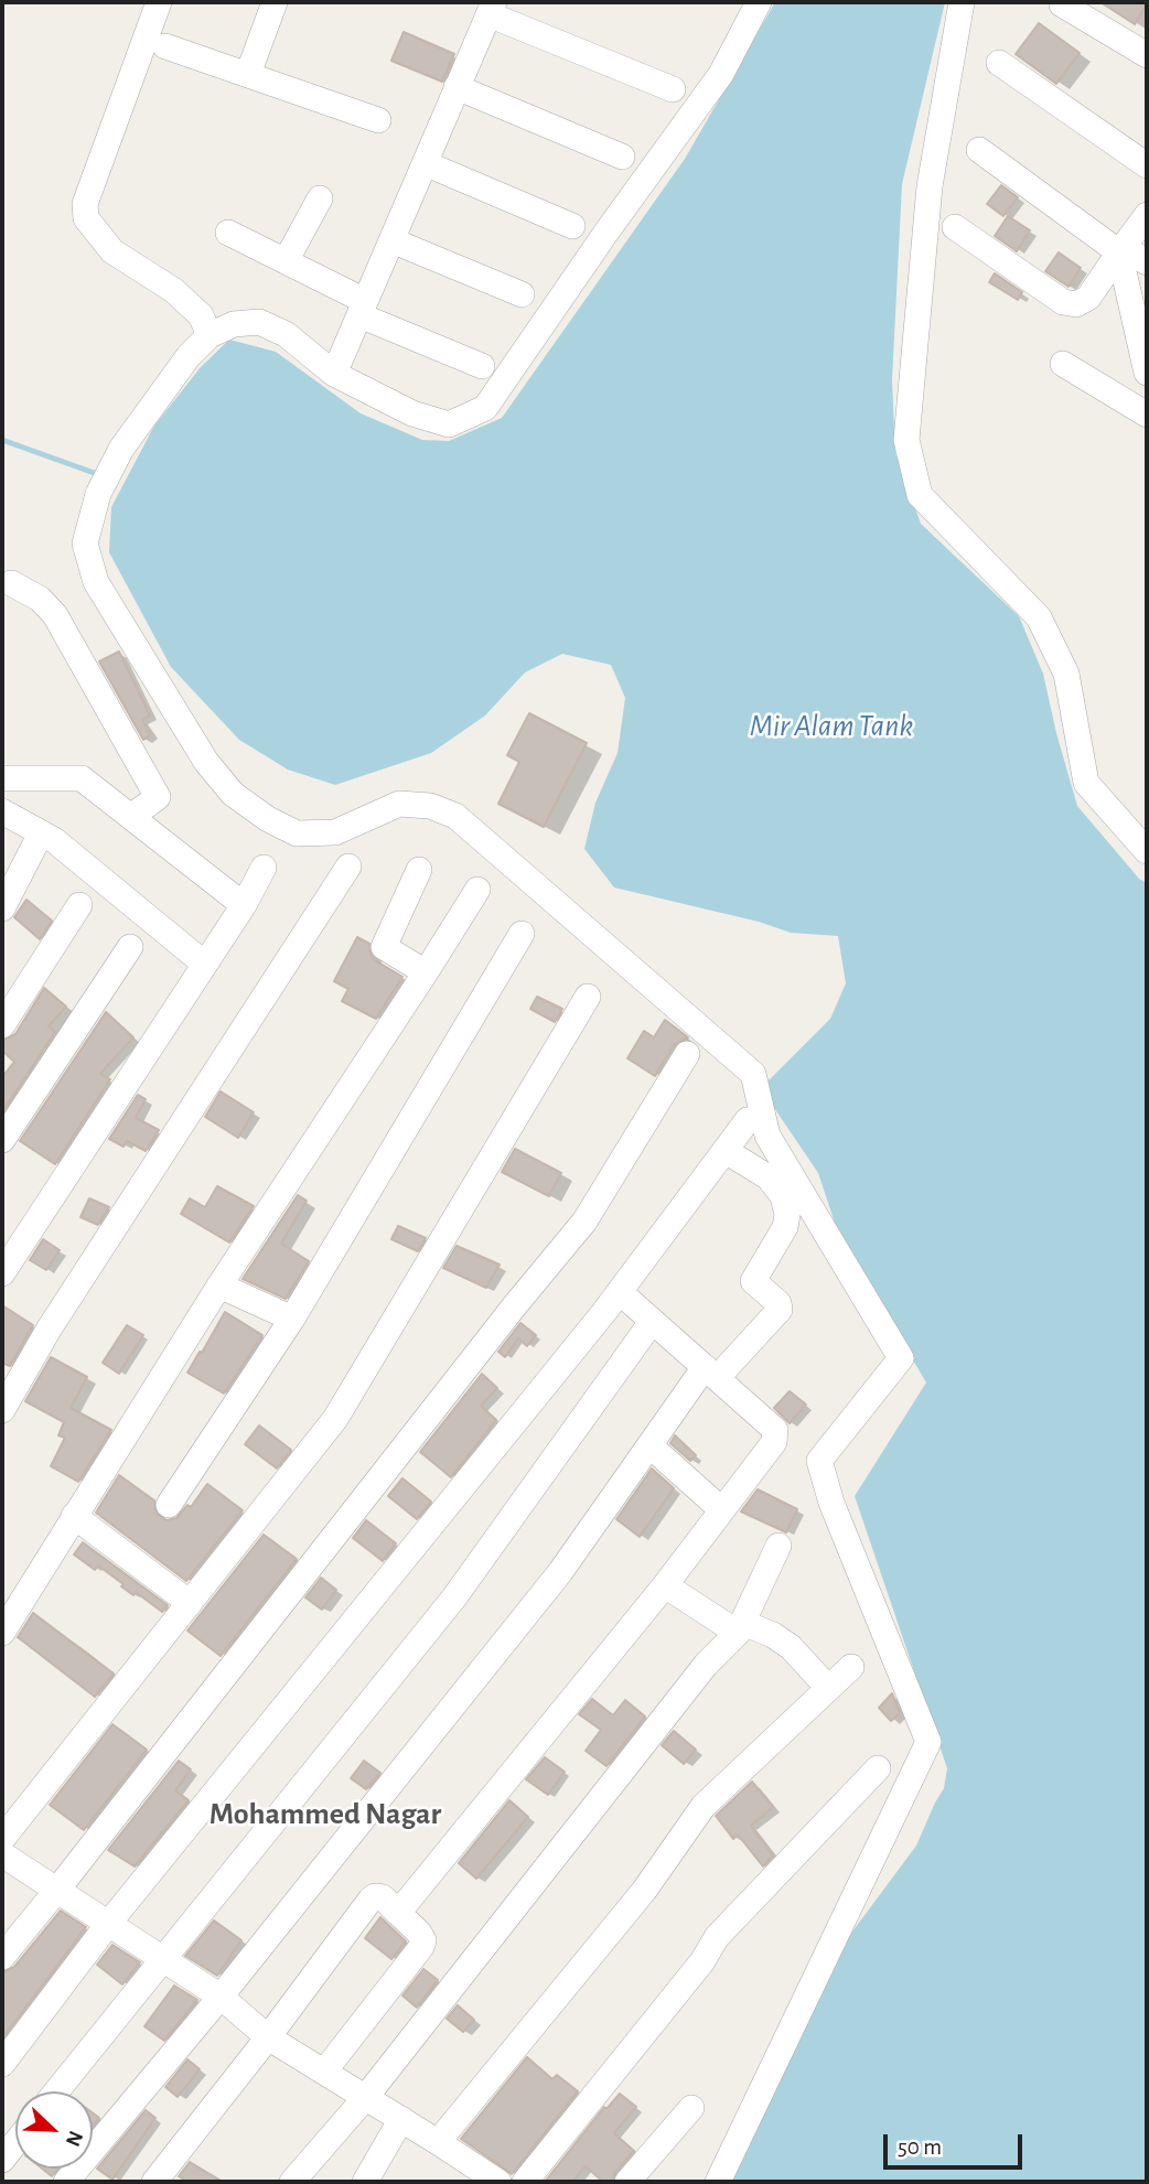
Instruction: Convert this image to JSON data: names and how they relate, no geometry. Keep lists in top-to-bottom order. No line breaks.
{"districts":["Mohammed Nagar"],"water":["Mir Alam Tank"],"scale_bar":"50 m","north":"bottom right"}
